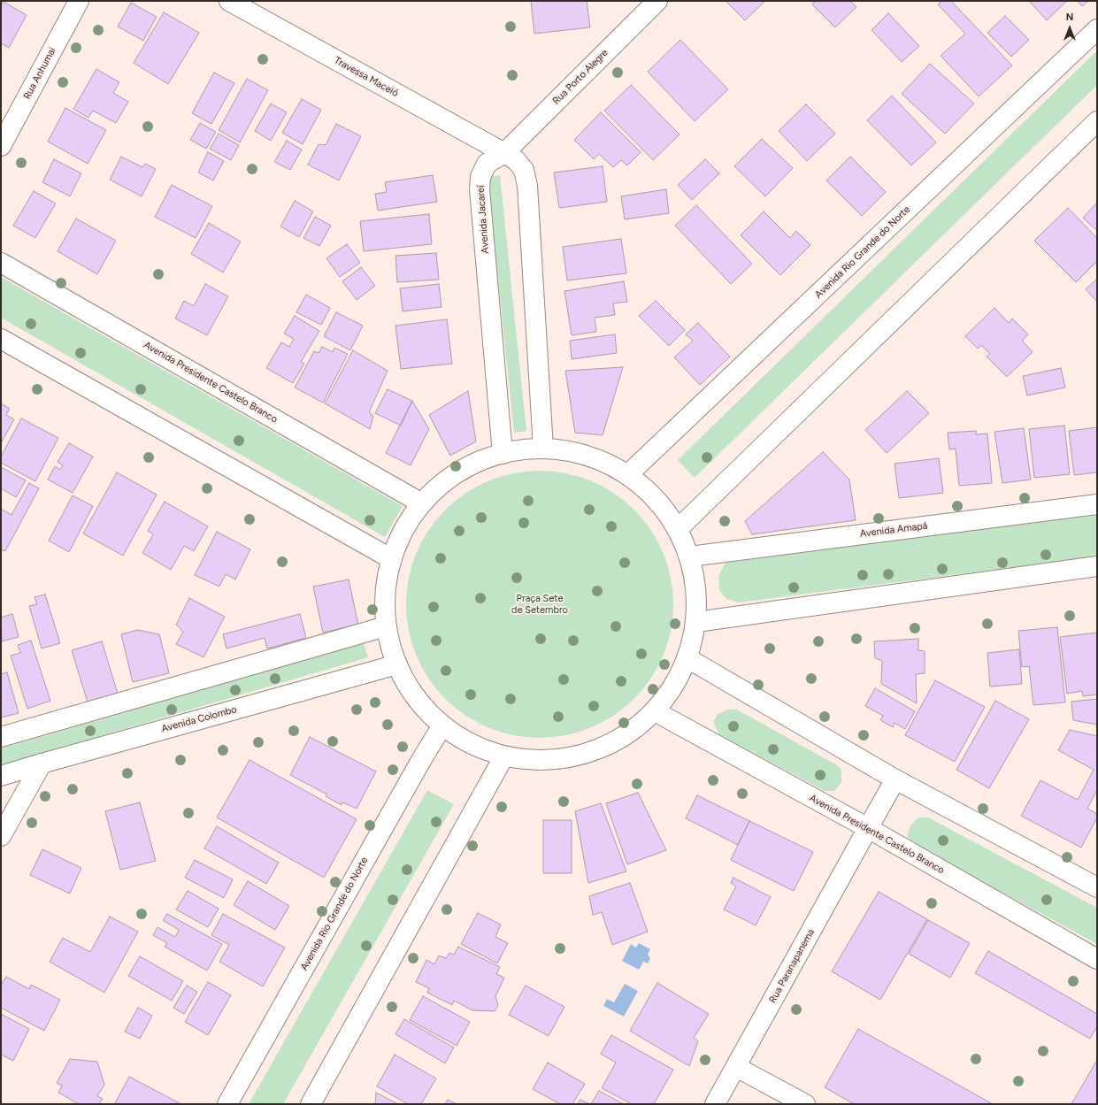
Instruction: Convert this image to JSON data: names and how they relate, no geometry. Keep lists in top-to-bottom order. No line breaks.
{"streets":{"street":["Rua Anhumai","Travessa Maceió","Rua Porto Alegre","Avenida Jacareí","Avenida Rio Grande do Norte","Avenida Presidente Castelo Branco","Avenida Amapá","Avenida Colombo","Rua Paranapanema"]},"crossings":[["Travessa Maceió","Rua Porto Alegre"],["Travessa Maceió","Avenida Jacareí"],["Rua Porto Alegre","Avenida Jacareí"],["Avenida Presidente Castelo Branco","Rua Paranapanema"]],"parks":["Praça Sete de Setembro"],"north":"top"}
